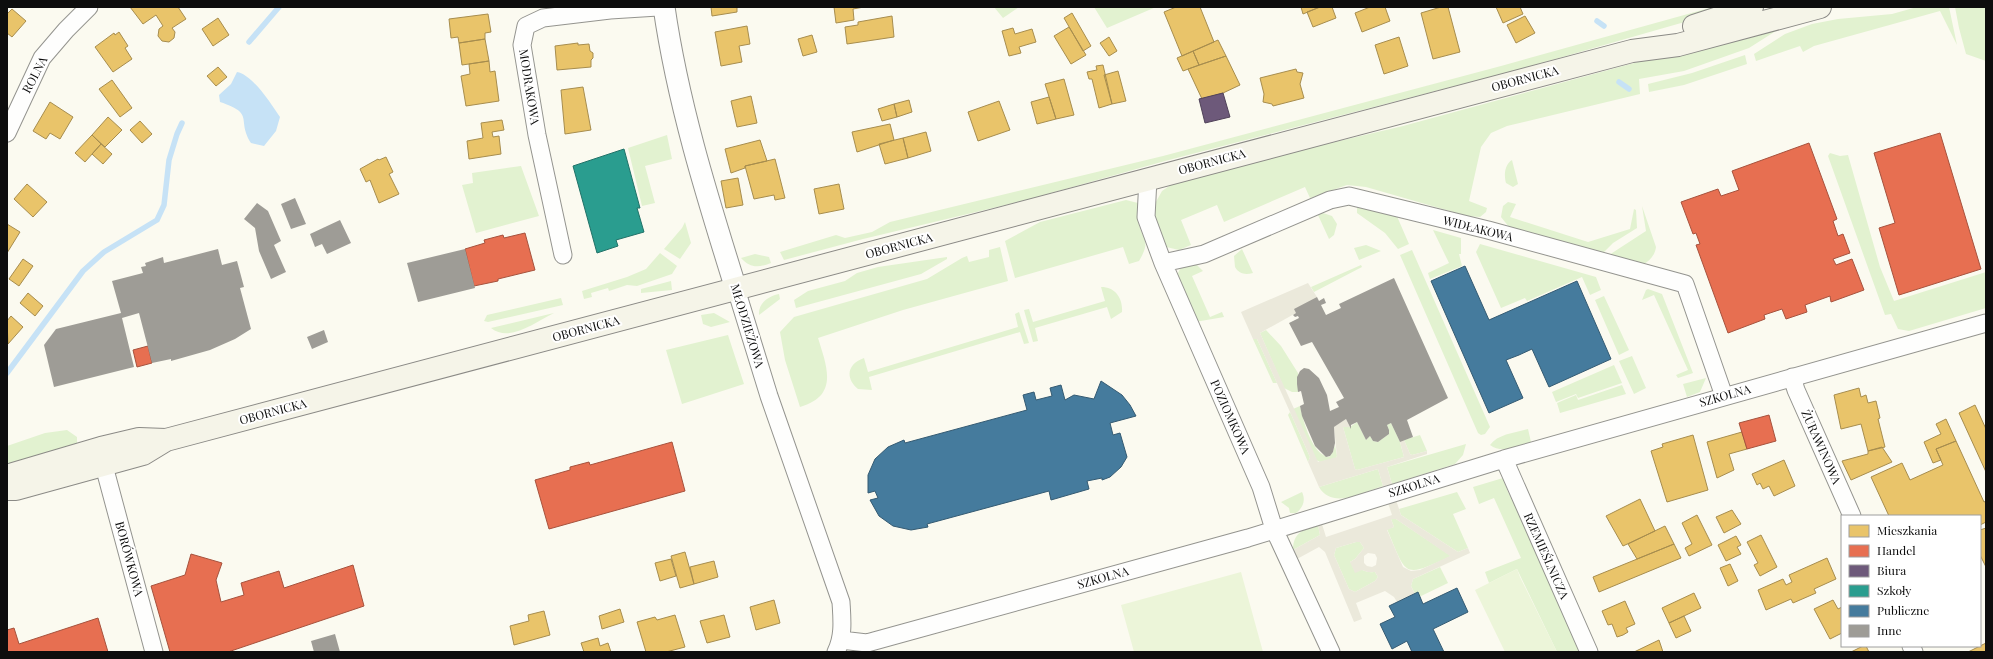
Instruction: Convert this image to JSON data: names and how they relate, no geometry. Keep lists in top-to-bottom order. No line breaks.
{"streets":{"main road":["OBORNICKA"],"street":["ROLNA","MODRAKOWA","WIDŁAKOWA","MŁODZIEŻOWA","SZKOLNA","POZIOMKOWA","ŻURAWINOWA","RZEMIEŚLNICZA","BORÓWKOWA"]},"crossings":[["OBORNICKA","MŁODZIEŻOWA"],["OBORNICKA","POZIOMKOWA"],["OBORNICKA","BORÓWKOWA"],["WIDŁAKOWA","SZKOLNA"],["WIDŁAKOWA","POZIOMKOWA"],["MŁODZIEŻOWA","SZKOLNA"],["SZKOLNA","POZIOMKOWA"],["SZKOLNA","ŻURAWINOWA"],["SZKOLNA","RZEMIEŚLNICZA"]],"legend":["Mieszkania","Handel","Biura","Szkoły","Publiczne","Inne"]}
